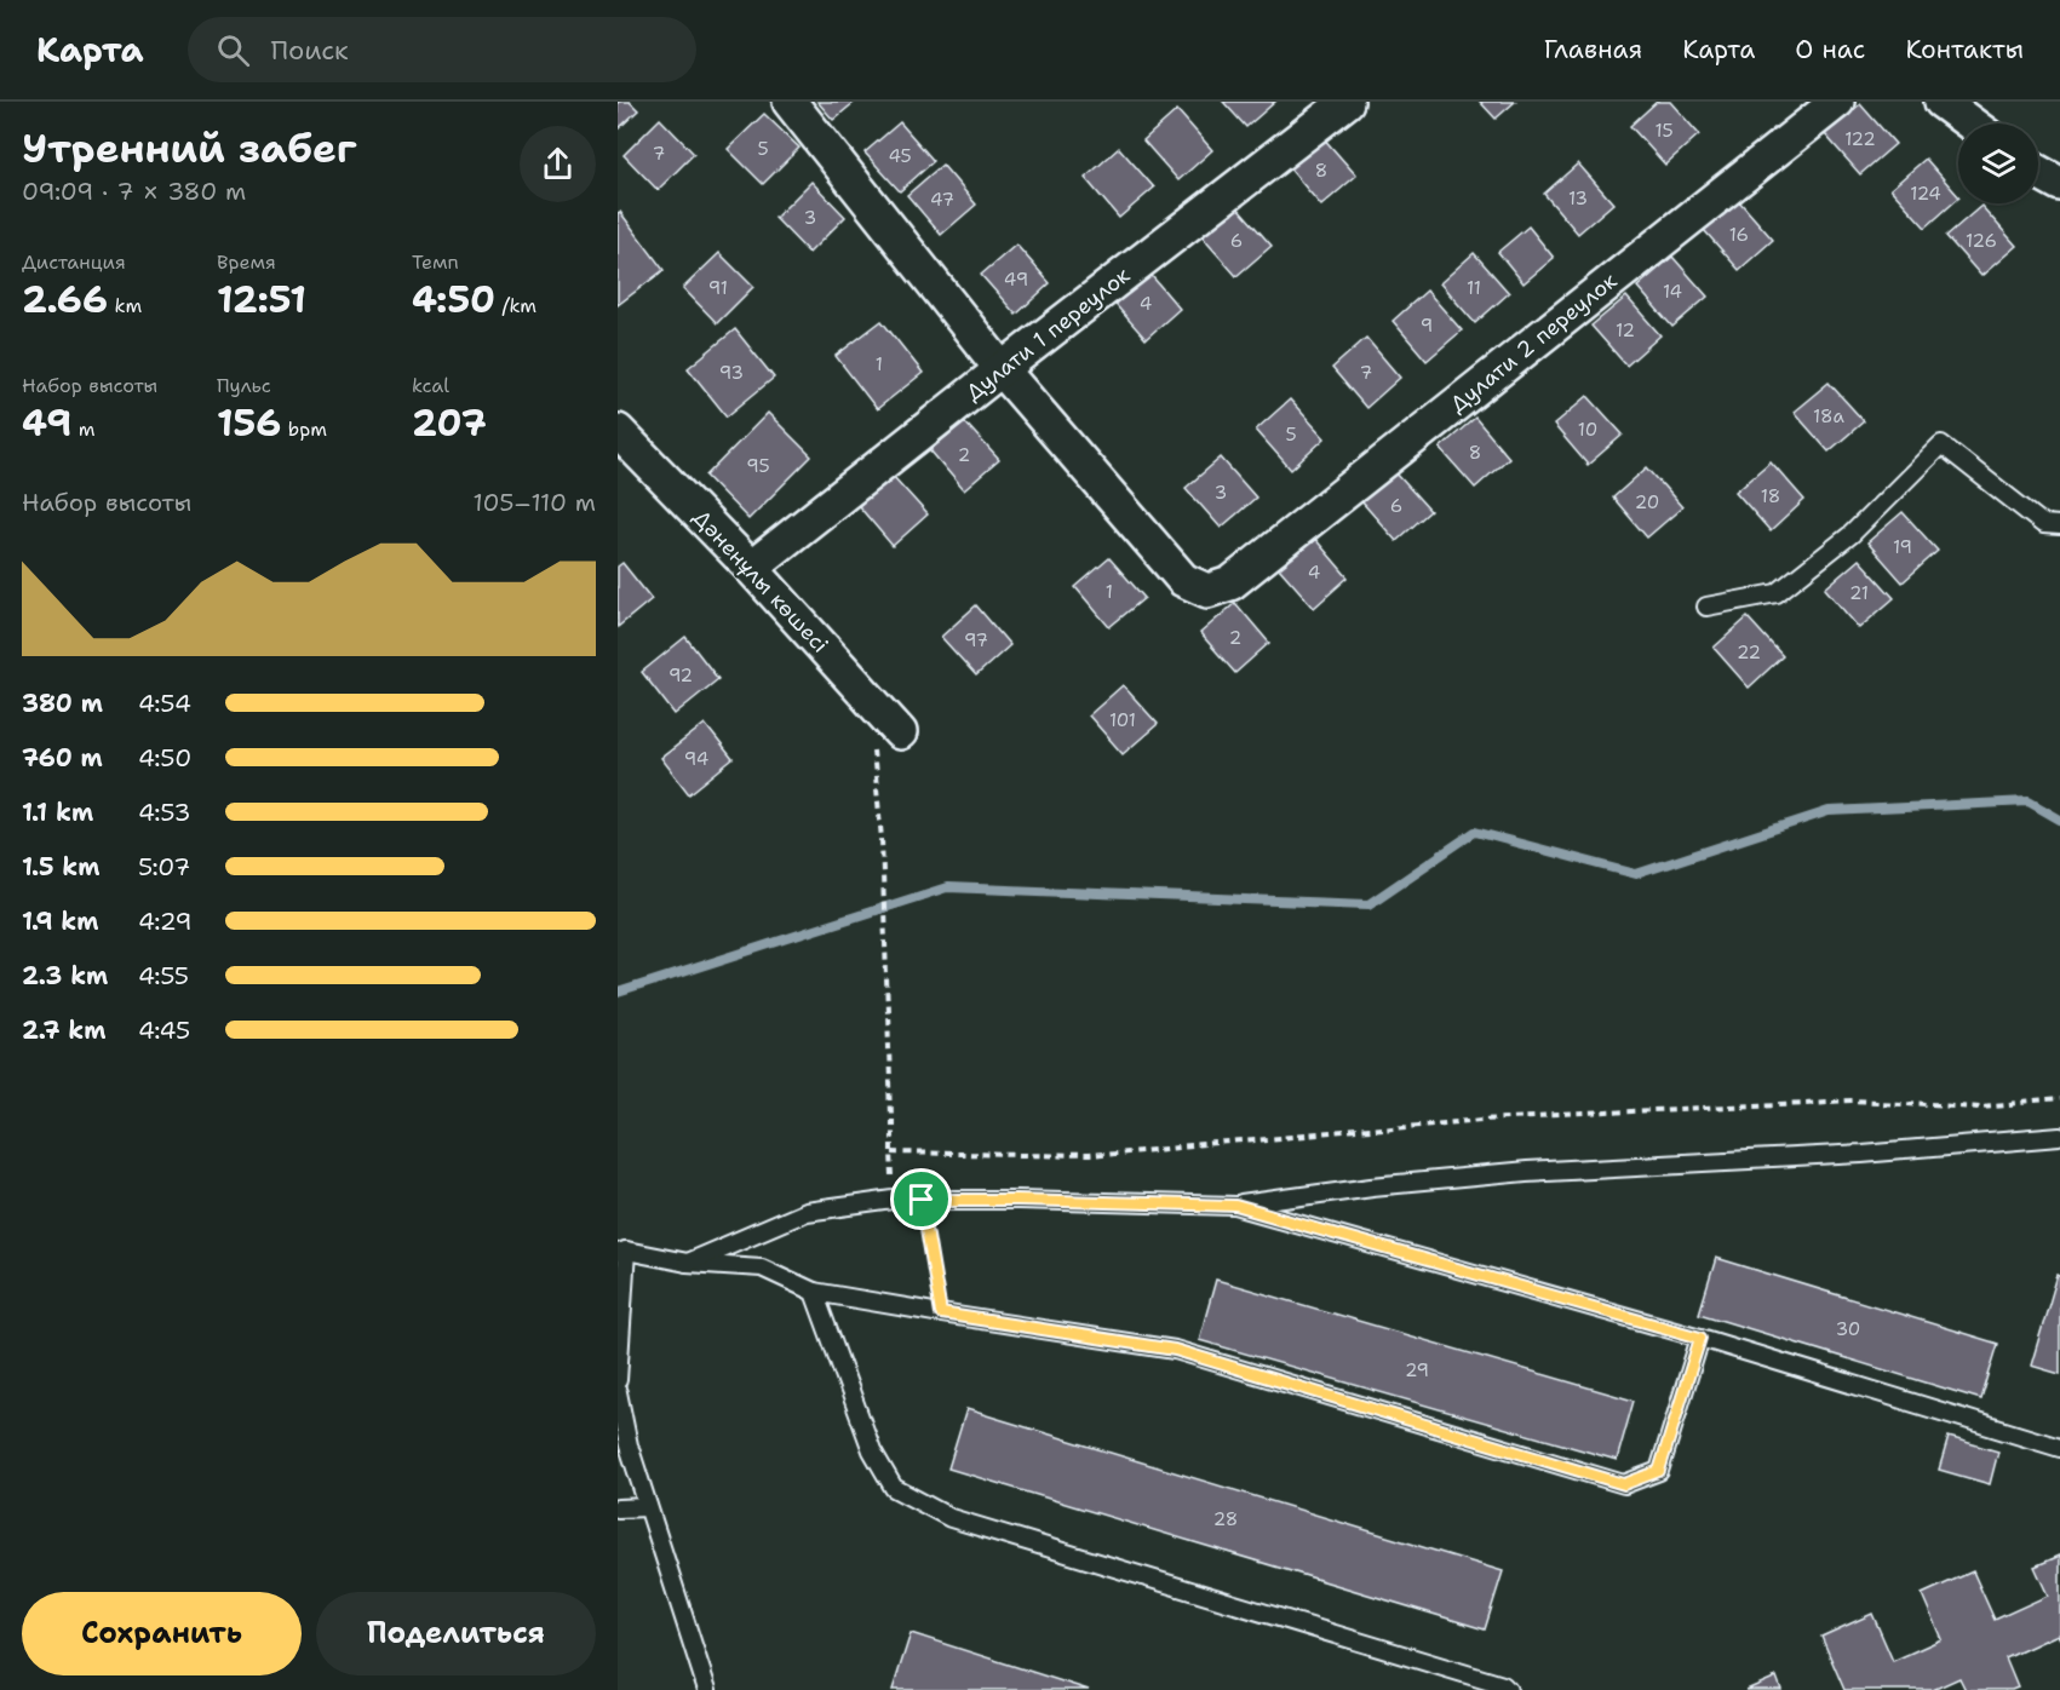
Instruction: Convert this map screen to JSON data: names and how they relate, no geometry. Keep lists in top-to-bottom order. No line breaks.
{"streets":{"street":["Дулати 1 переулок","Дулати 2 переулок","Дәненұлы көшесі"]},"crossings":[["Дулати 1 переулок","Дулати 2 переулок"],["Дулати 1 переулок","Дәненұлы көшесі"]],"house_numbers":["15","122","5","7","45","8","124","13","47","3","16","6","126","49","91","11","14","4","9","12","1","93","7","18а","10","5","8","2","95","3","18","20","6","19","4","1","21","2","97","22","92","101","94","30","29","28"],"page":{"header":"Карта","search":"Поиск","nav":["Главная","Карта","О нас","Контакты"],"heading":["Утренний забег","09:09 · 7 × 380 m"],"stats":[["Дистанция","2.66 km"],["Время","12:51"],["Темп","4:50 /km"],["Набор высоты","49 m"],["Пульс","156 bpm"],["kcal","207"]],"chart":["Набор высоты","105–110 m"],"list":[{"name":"380 m","note":"4:54"},{"name":"760 m","note":"4:50"},{"name":"1.1 km","note":"4:53"},{"name":"1.5 km","note":"5:07"},{"name":"1.9 km","note":"4:29"},{"name":"2.3 km","note":"4:55"},{"name":"2.7 km","note":"4:45"}],"buttons":["Сохранить","Поделиться"]}}
